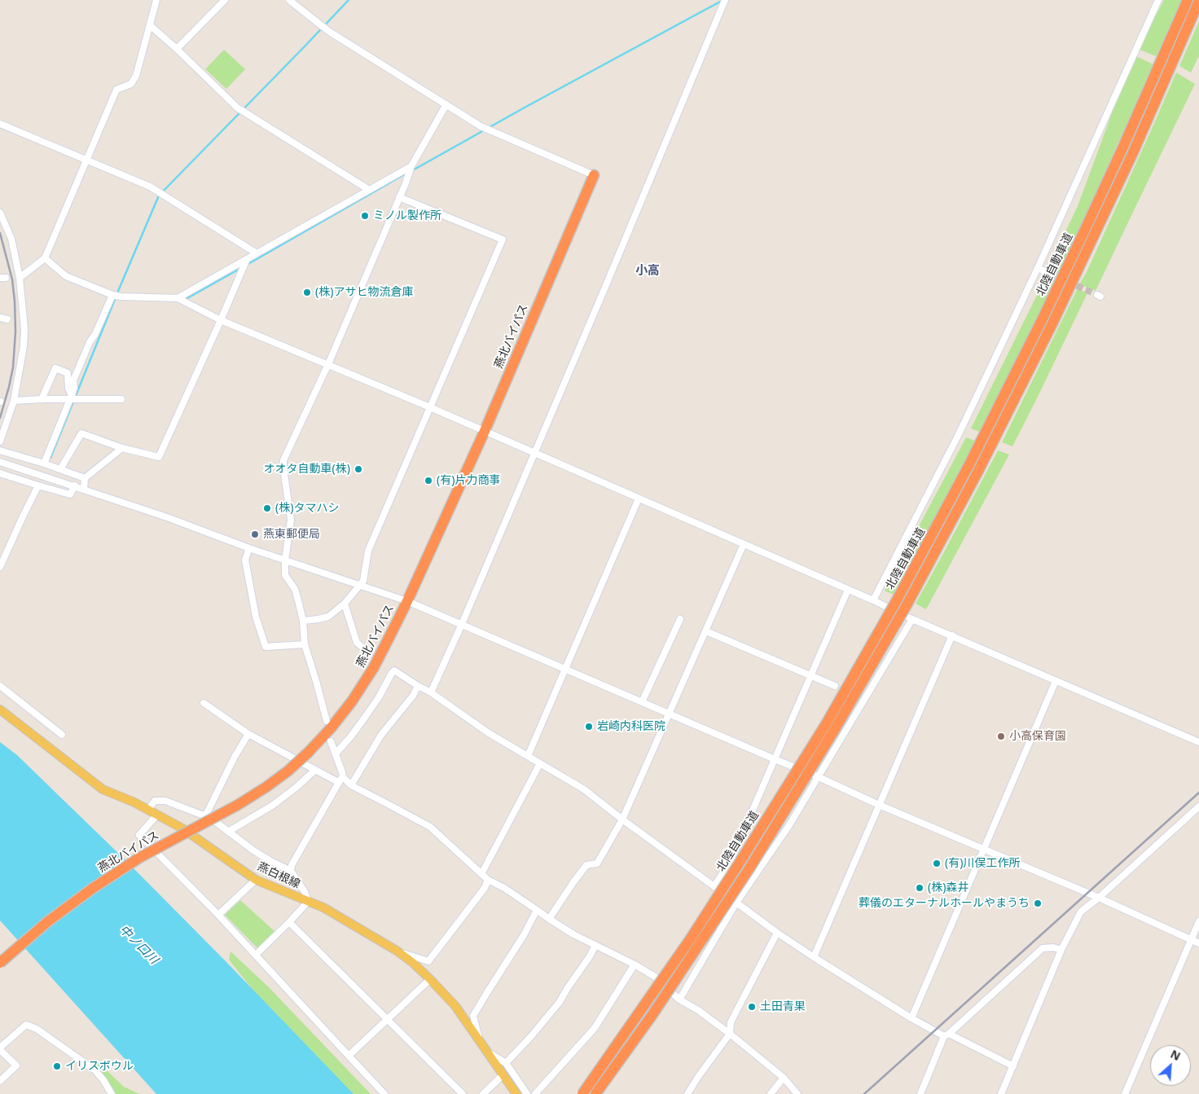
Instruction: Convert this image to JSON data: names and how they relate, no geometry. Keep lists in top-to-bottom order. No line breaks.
{"streets":{"highway":["北陸自動車道","燕北バイパス"],"main road":["燕白根線"]},"districts":["小高"],"water":["中ノ口川"],"places":["ミノル製作所","(株)アサヒ物流倉庫","オオタ自動車(株)","(有)片力商事","(株)タマハシ","燕東郵便局","岩崎内科医院","小高保育園","(有)川俣工作所","(株)森井","葬儀のエターナルホールやまうち","土田青果","イリスボウル"],"north":"top right"}
